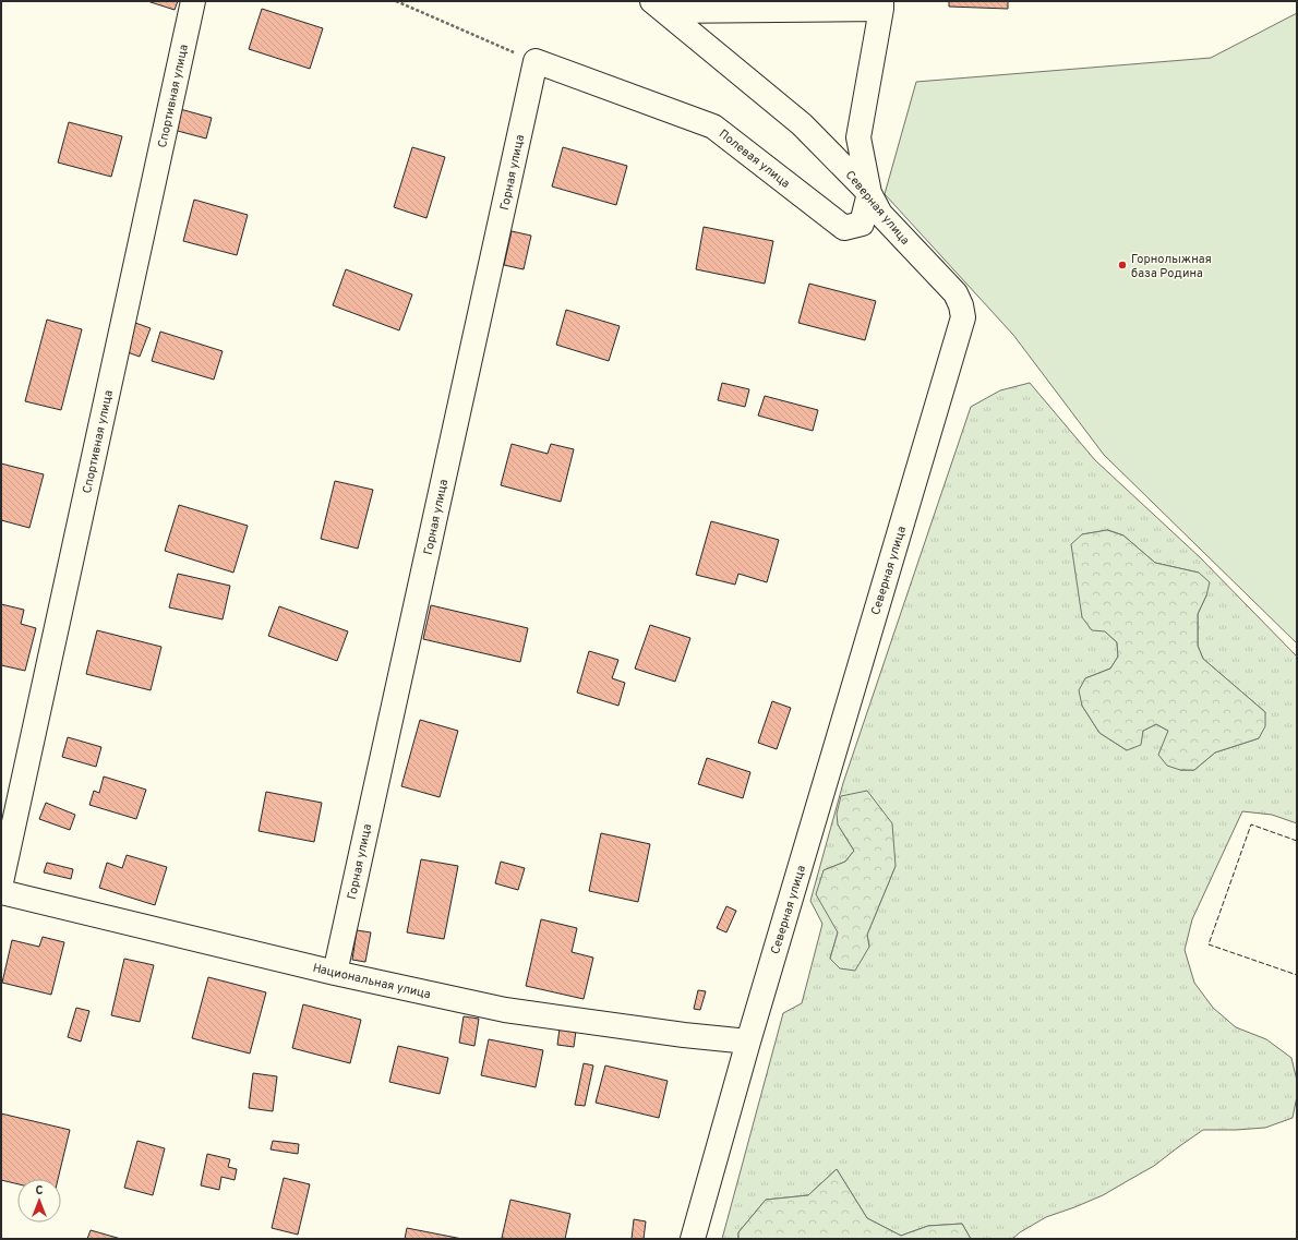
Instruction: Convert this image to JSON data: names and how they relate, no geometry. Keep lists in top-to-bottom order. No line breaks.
{"streets":{"street":["Спортивная улица","Полевая улица","Горная улица","Северная улица","Национальная улица"]},"crossings":[["Полевая улица","Горная улица"],["Полевая улица","Северная улица"],["Горная улица","Национальная улица"],["Северная улица","Национальная улица"]],"places":["Горнолыжная база Родина"],"north":"top"}
